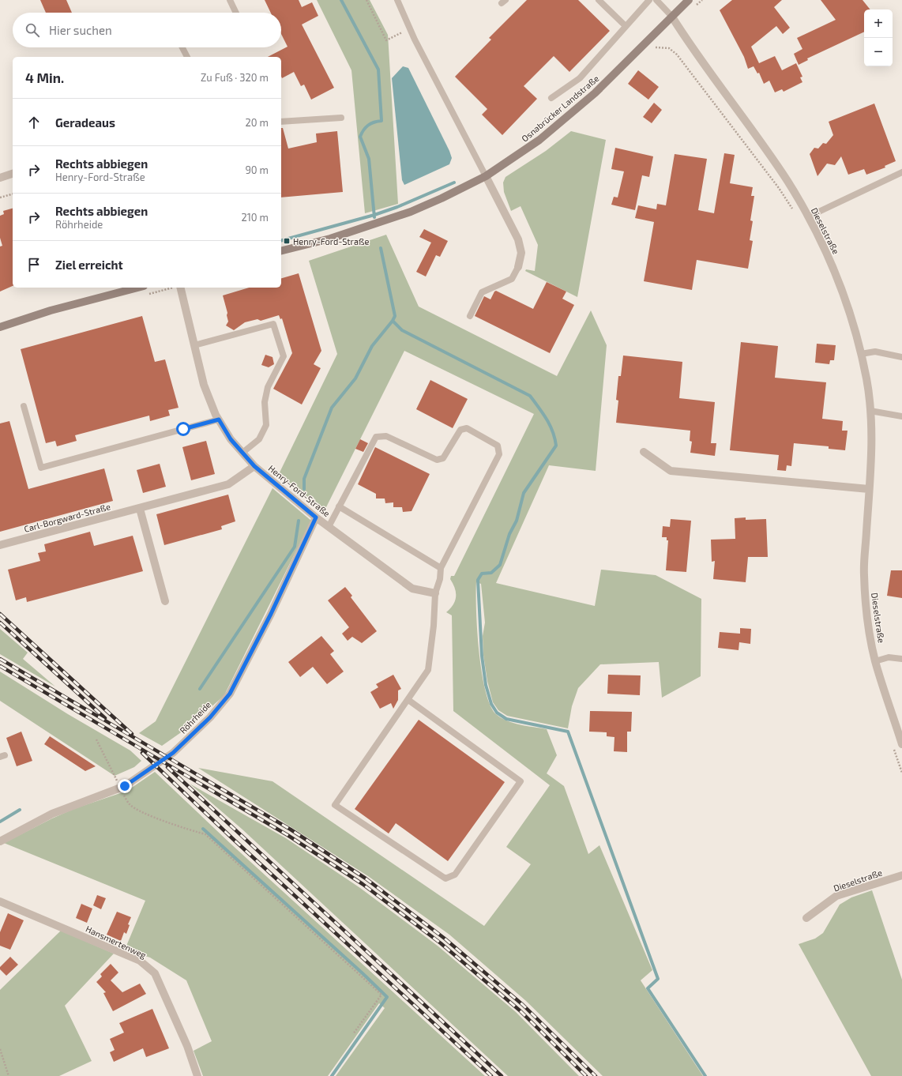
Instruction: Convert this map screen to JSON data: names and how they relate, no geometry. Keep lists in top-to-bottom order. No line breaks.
{"streets":{"street":["Osnabrücker Landstraße","Dieselstraße","Henry-Ford-Straße","Carl-Borgward-Straße","Röhrheide","Hansmertenweg"]},"crossings":[["Osnabrücker Landstraße","Dieselstraße"],["Henry-Ford-Straße","Carl-Borgward-Straße"],["Henry-Ford-Straße","Röhrheide"]],"places":{"transit":["Henry-Ford-Straße"]},"page":{"map_buttons":["+","−"],"search":"Hier suchen","heading":["4 Min.","Zu Fuß · 320 m"],"list":[["Geradeaus","20 m"],["Rechts abbiegen","Henry-Ford-Straße","90 m"],["Rechts abbiegen","Röhrheide","210 m"],"Ziel erreicht"]}}
